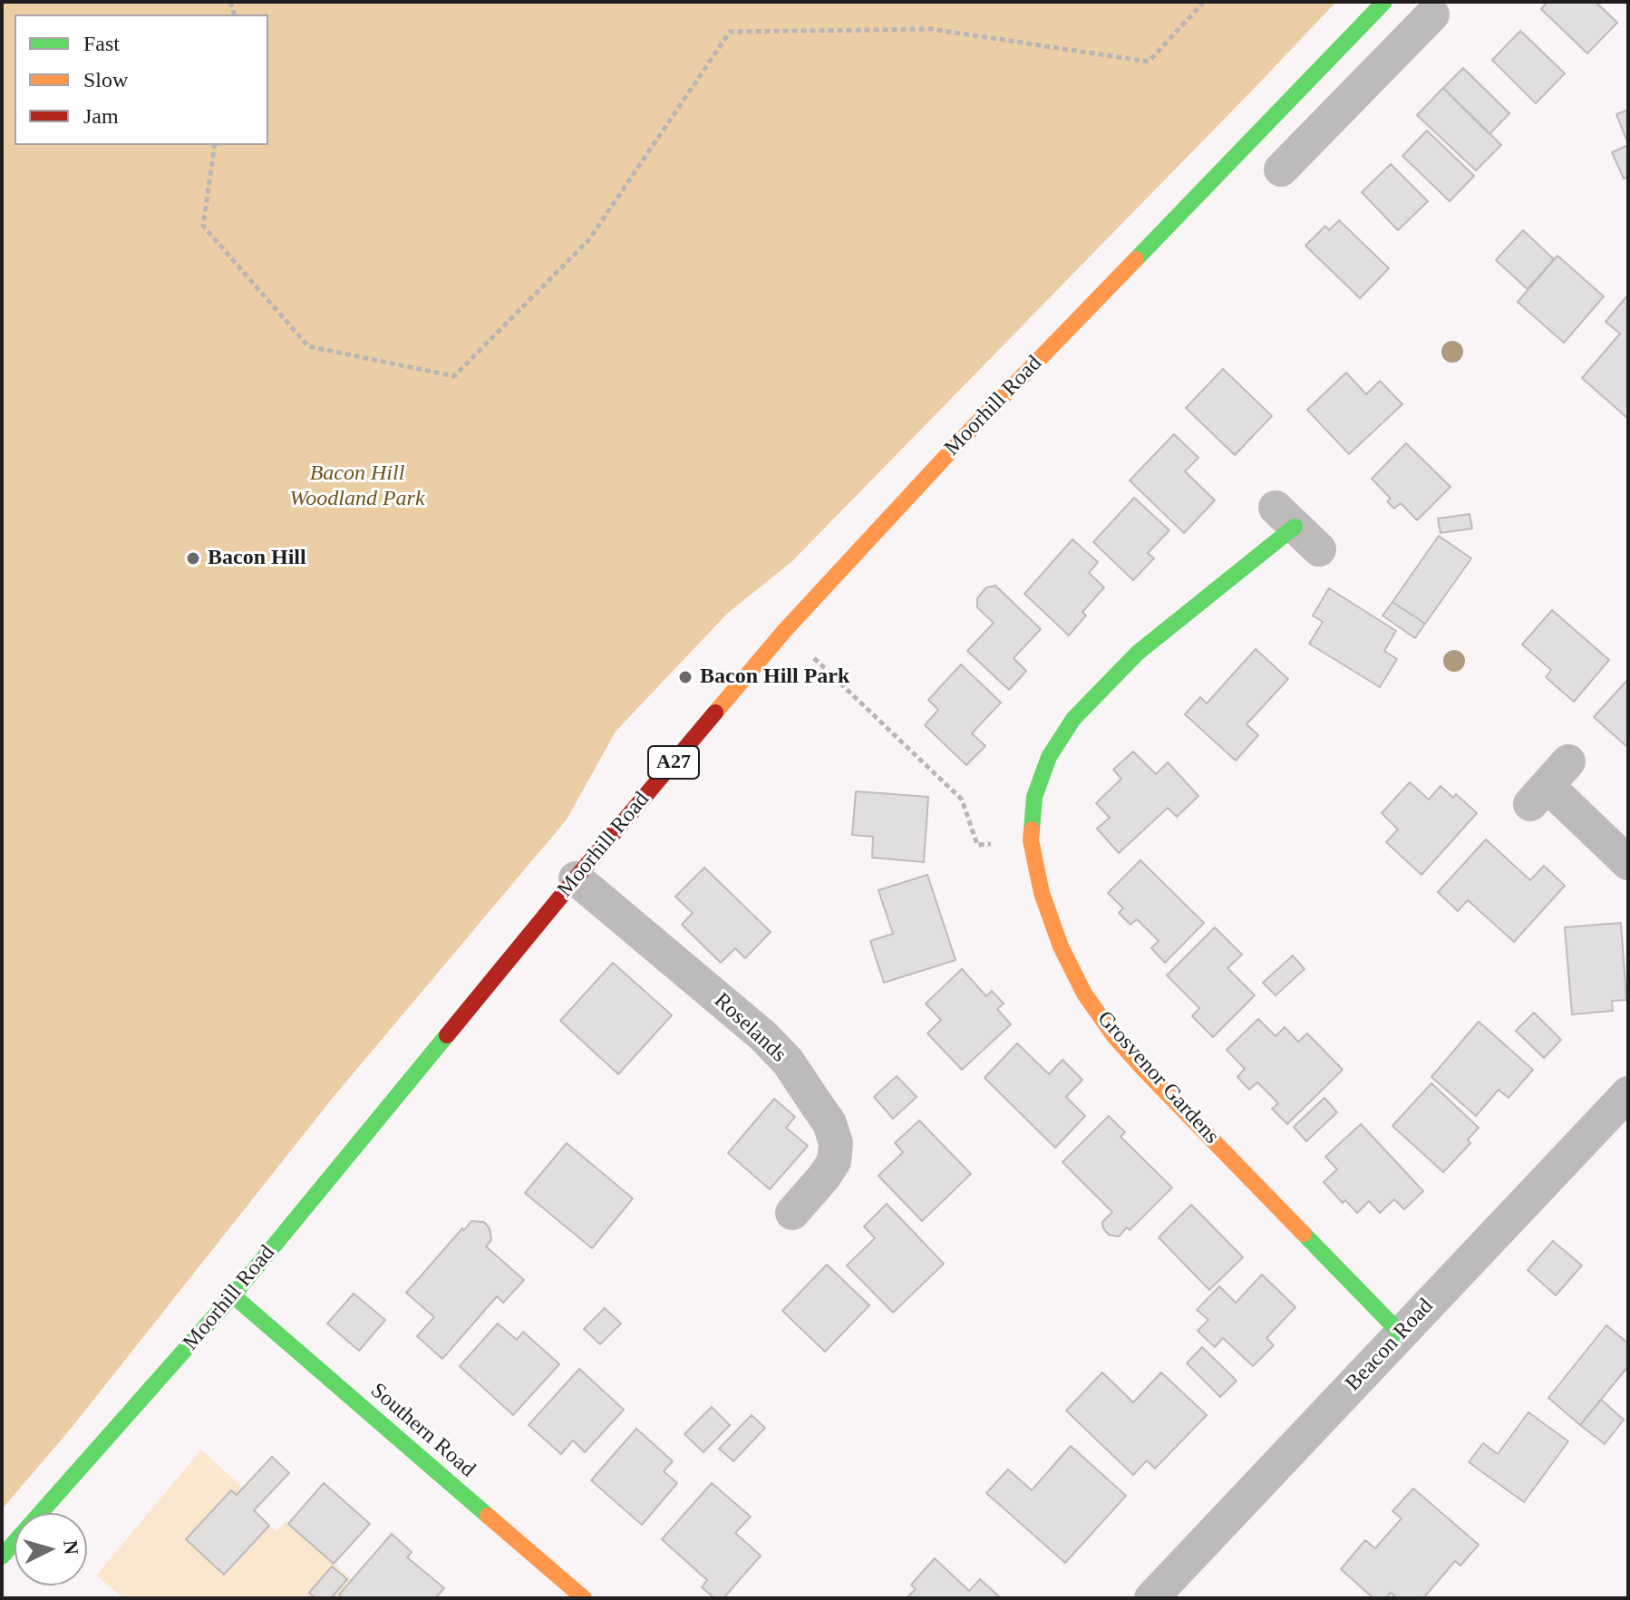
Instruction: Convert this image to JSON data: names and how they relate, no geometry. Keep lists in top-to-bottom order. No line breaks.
{"streets":{"main road":["Moorhill Road","A27","Grosvenor Gardens","Southern Road"],"street":["Roselands","Beacon Road"]},"crossings":[["Moorhill Road","Roselands"],["Moorhill Road","Southern Road"],["Grosvenor Gardens","Beacon Road"]],"parks":["Bacon Hill Woodland Park"],"places":["Bacon Hill","Bacon Hill Park"],"legend":["Fast","Slow","Jam"],"north":"right"}
